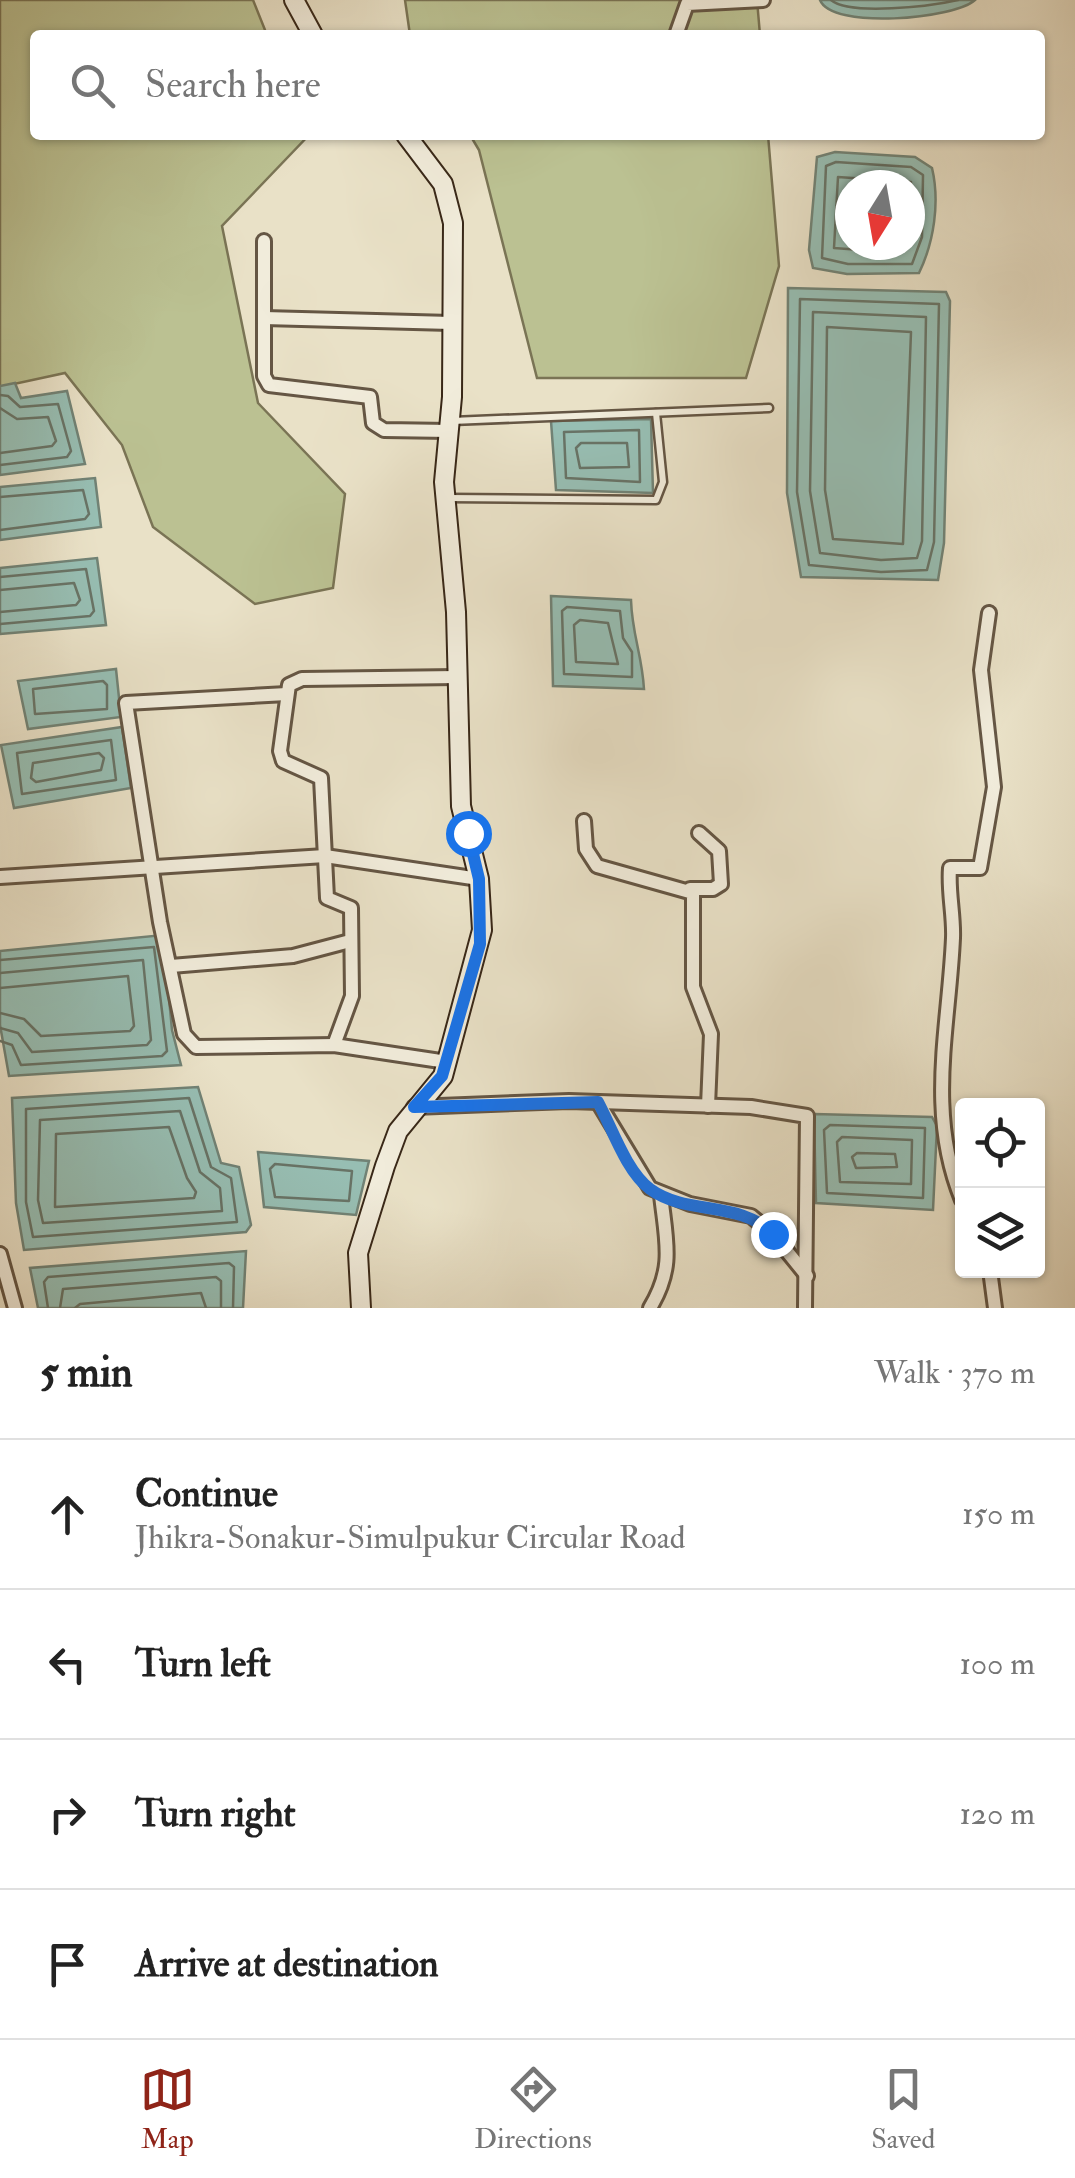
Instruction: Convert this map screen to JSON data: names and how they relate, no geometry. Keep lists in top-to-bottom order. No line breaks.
{"north":"bottom","page":{"search":"Search here","heading":["5 min","Walk · 370 m"],"list":[["Continue","Jhikra-Sonakur-Simulpukur Circular Road","150 m"],["Turn left","100 m"],["Turn right","120 m"],"Arrive at destination"],"nav":["Map","Directions","Saved"]}}
